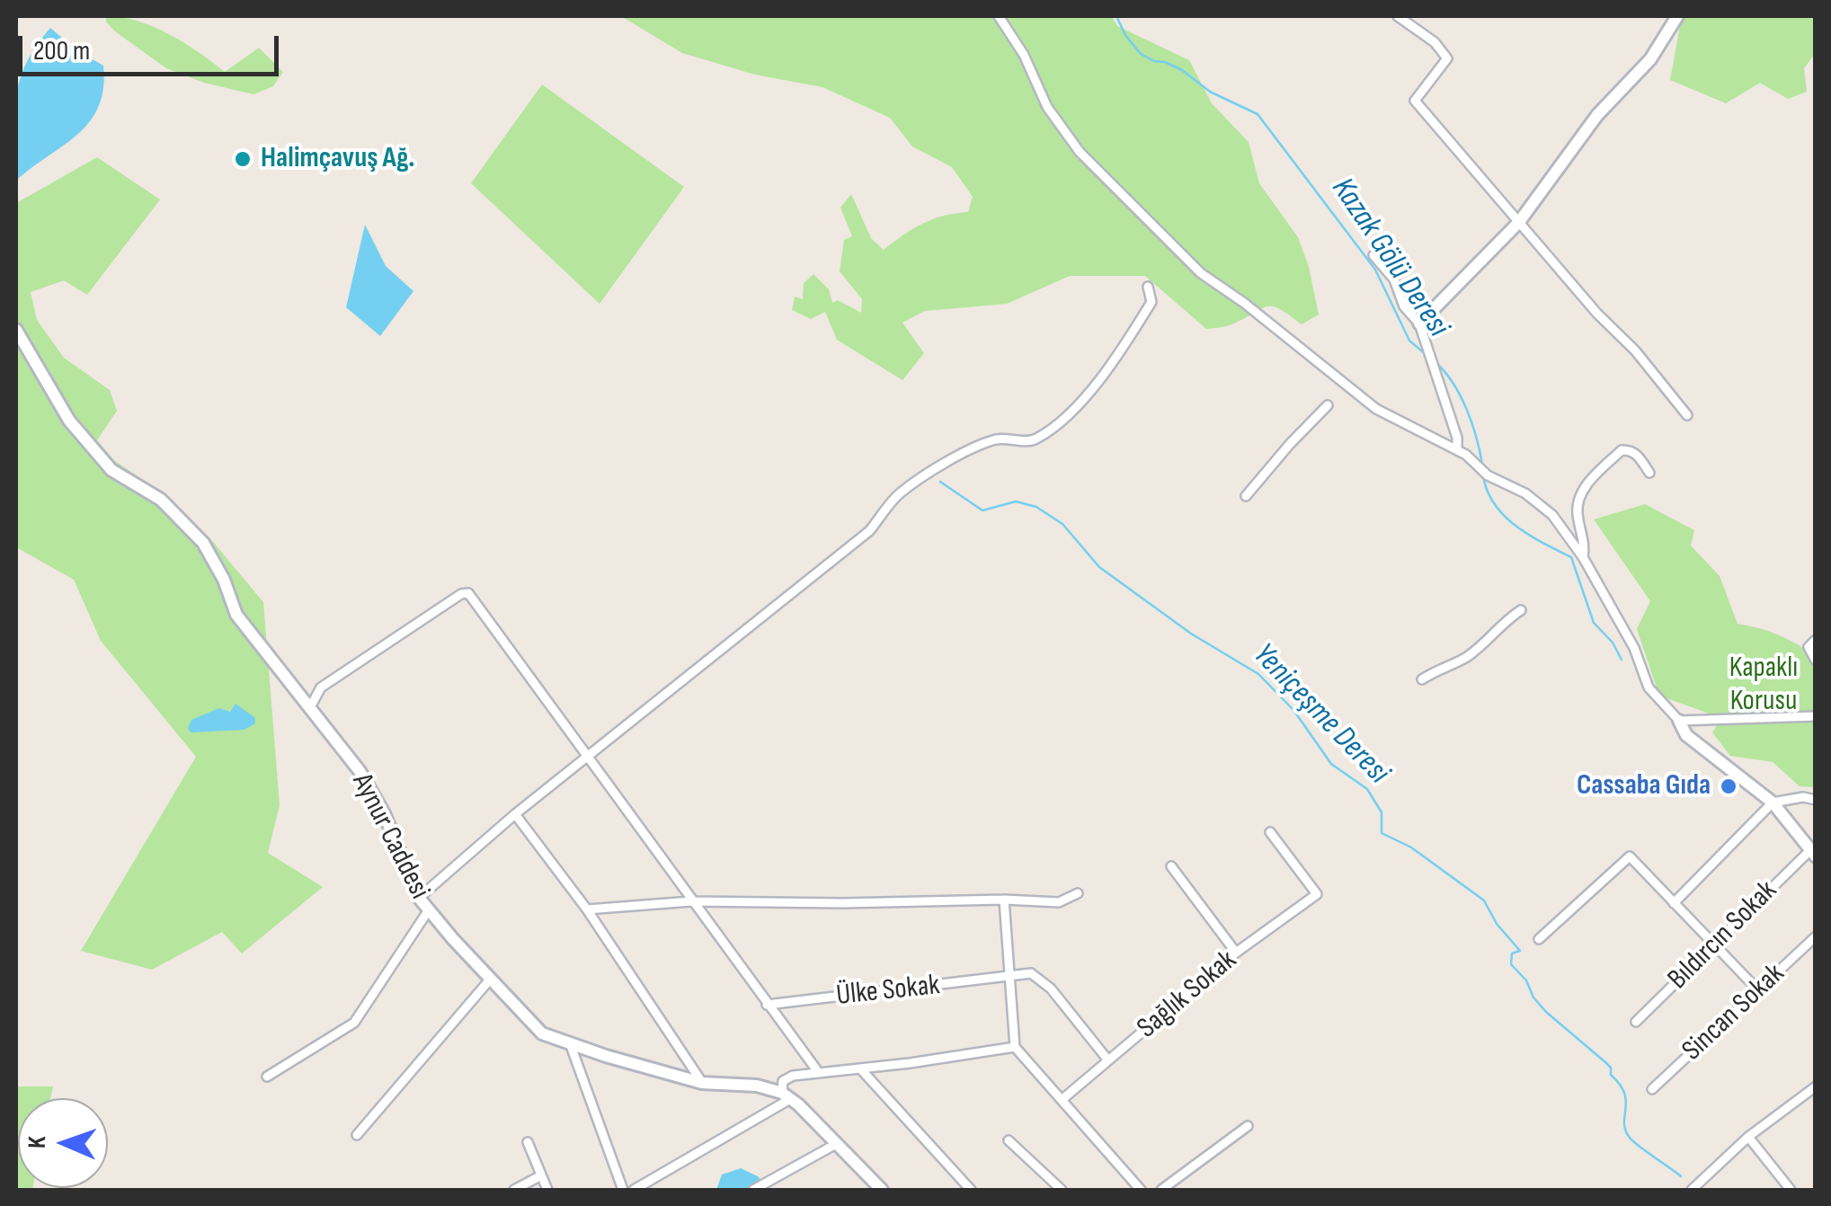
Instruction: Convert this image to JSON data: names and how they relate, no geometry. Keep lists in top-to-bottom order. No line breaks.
{"streets":{"street":["Aynur Caddesi","Bıldırcın Sokak","Ülke Sokak","Sağlık Sokak","Sincan Sokak"]},"water":["Kazak Gölü Deresi","Yeniçeşme Deresi"],"parks":["Kapaklı Korusu"],"places":["Halimçavuş Ağ.","Cassaba Gıda"],"scale_bar":"200 m","north":"left"}
